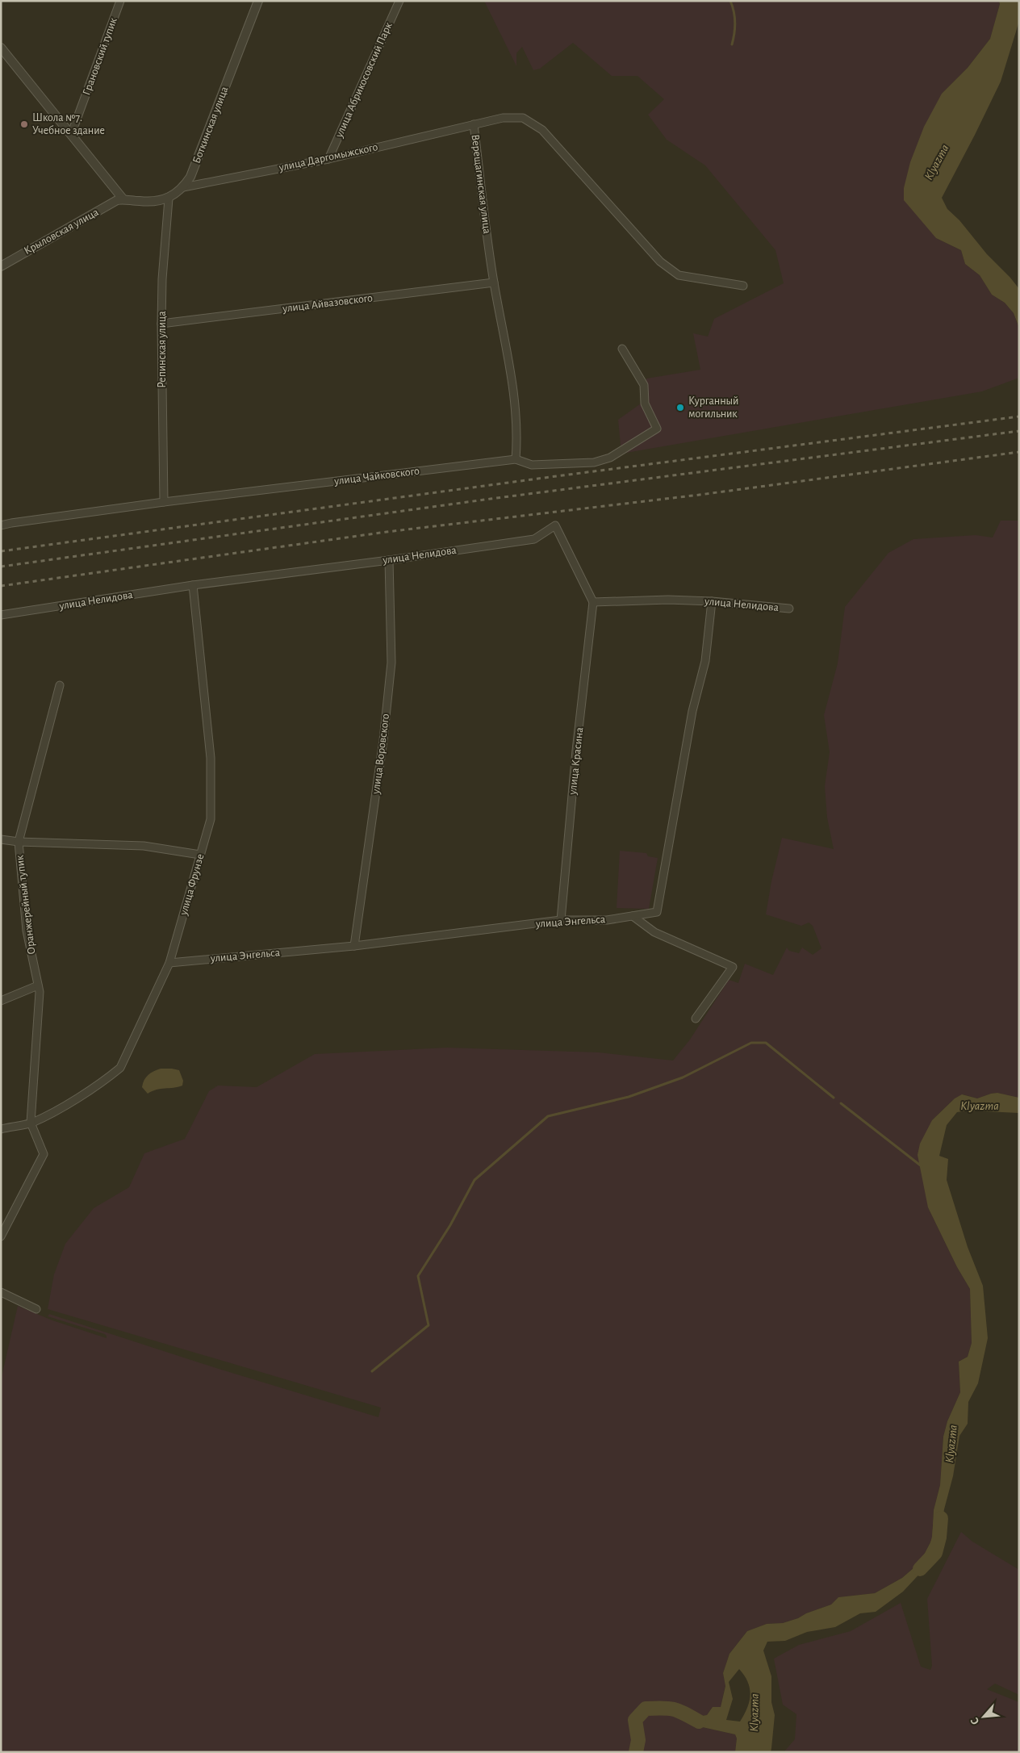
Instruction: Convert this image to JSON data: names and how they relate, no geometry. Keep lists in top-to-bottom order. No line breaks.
{"streets":{"street":["Грановский тупик","улица Абрикосовский Парк","Боткинская улица","улица Даргомыжского","Верещагинская улица","Крыловская улица","улица Айвазовского","Репинская улица","улица Чайковского","улица Нелидова","улица Воровского","улица Красина","улица Фрунзе","Оранжерейный тупик","улица Энгельса"]},"crossings":[["улица Абрикосовский Парк","улица Даргомыжского"],["Боткинская улица","улица Даргомыжского"],["Боткинская улица","Репинская улица"],["улица Даргомыжского","Верещагинская улица"],["Верещагинская улица","улица Айвазовского"],["Верещагинская улица","улица Чайковского"],["улица Айвазовского","Репинская улица"],["Репинская улица","улица Чайковского"],["улица Нелидова","улица Воровского"],["улица Нелидова","улица Красина"],["улица Нелидова","улица Фрунзе"],["улица Нелидова","улица Энгельса"],["улица Воровского","улица Энгельса"],["улица Красина","улица Энгельса"],["улица Фрунзе","Оранжерейный тупик"],["улица Фрунзе","улица Энгельса"]],"water":["Klyazma"],"places":["Школа №7. Учебное здание","Курганный могильник"],"north":"bottom left"}
